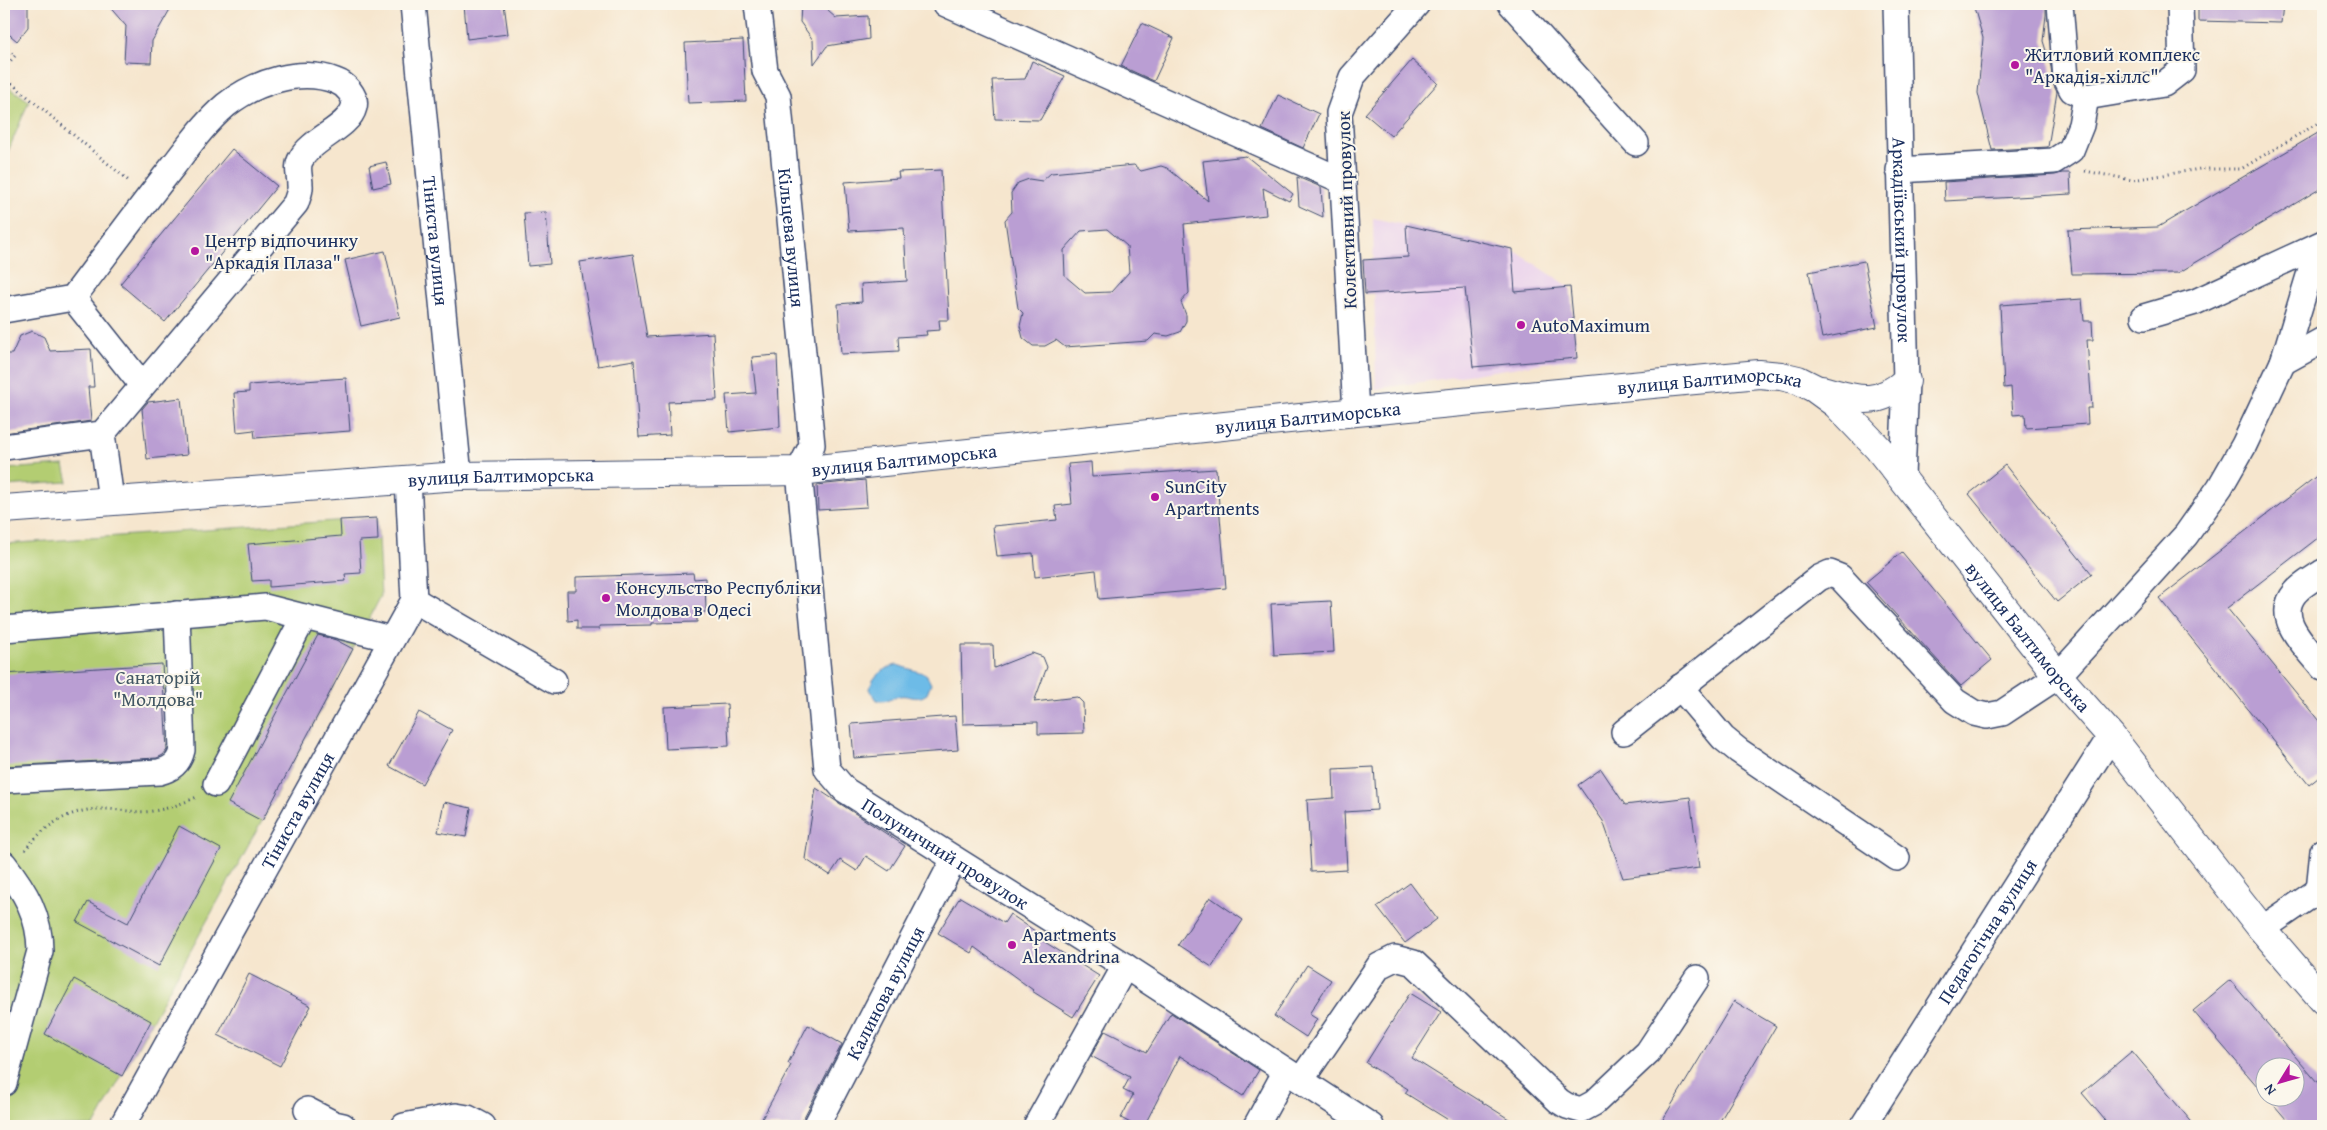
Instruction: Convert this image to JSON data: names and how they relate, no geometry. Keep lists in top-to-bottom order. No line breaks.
{"streets":{"main road":["вулиця Балтиморська"],"street":["Колективний провулок","Кільцева вулиця","Тіниста вулиця","Аркадіївський провулок","Полуничний провулок","Педагогічна вулиця","Калинова вулиця"]},"crossings":[["Колективний провулок","вулиця Балтиморська"],["Кільцева вулиця","вулиця Балтиморська"],["Кільцева вулиця","Полуничний провулок"],["Тіниста вулиця","вулиця Балтиморська"],["Аркадіївський провулок","вулиця Балтиморська"],["вулиця Балтиморська","Полуничний провулок"],["вулиця Балтиморська","Педагогічна вулиця"],["Полуничний провулок","Калинова вулиця"]],"parks":["Санаторій \"Молдова\""],"places":["Житловий комплекс \"Аркадія-хіллс\"","Центр відпочинку \"Аркадія Плаза\"","AutoMaximum","SunCity Apartments","Консульство Республіки Молдова в Одесі","Apartments Alexandrina"],"north":"bottom left"}
